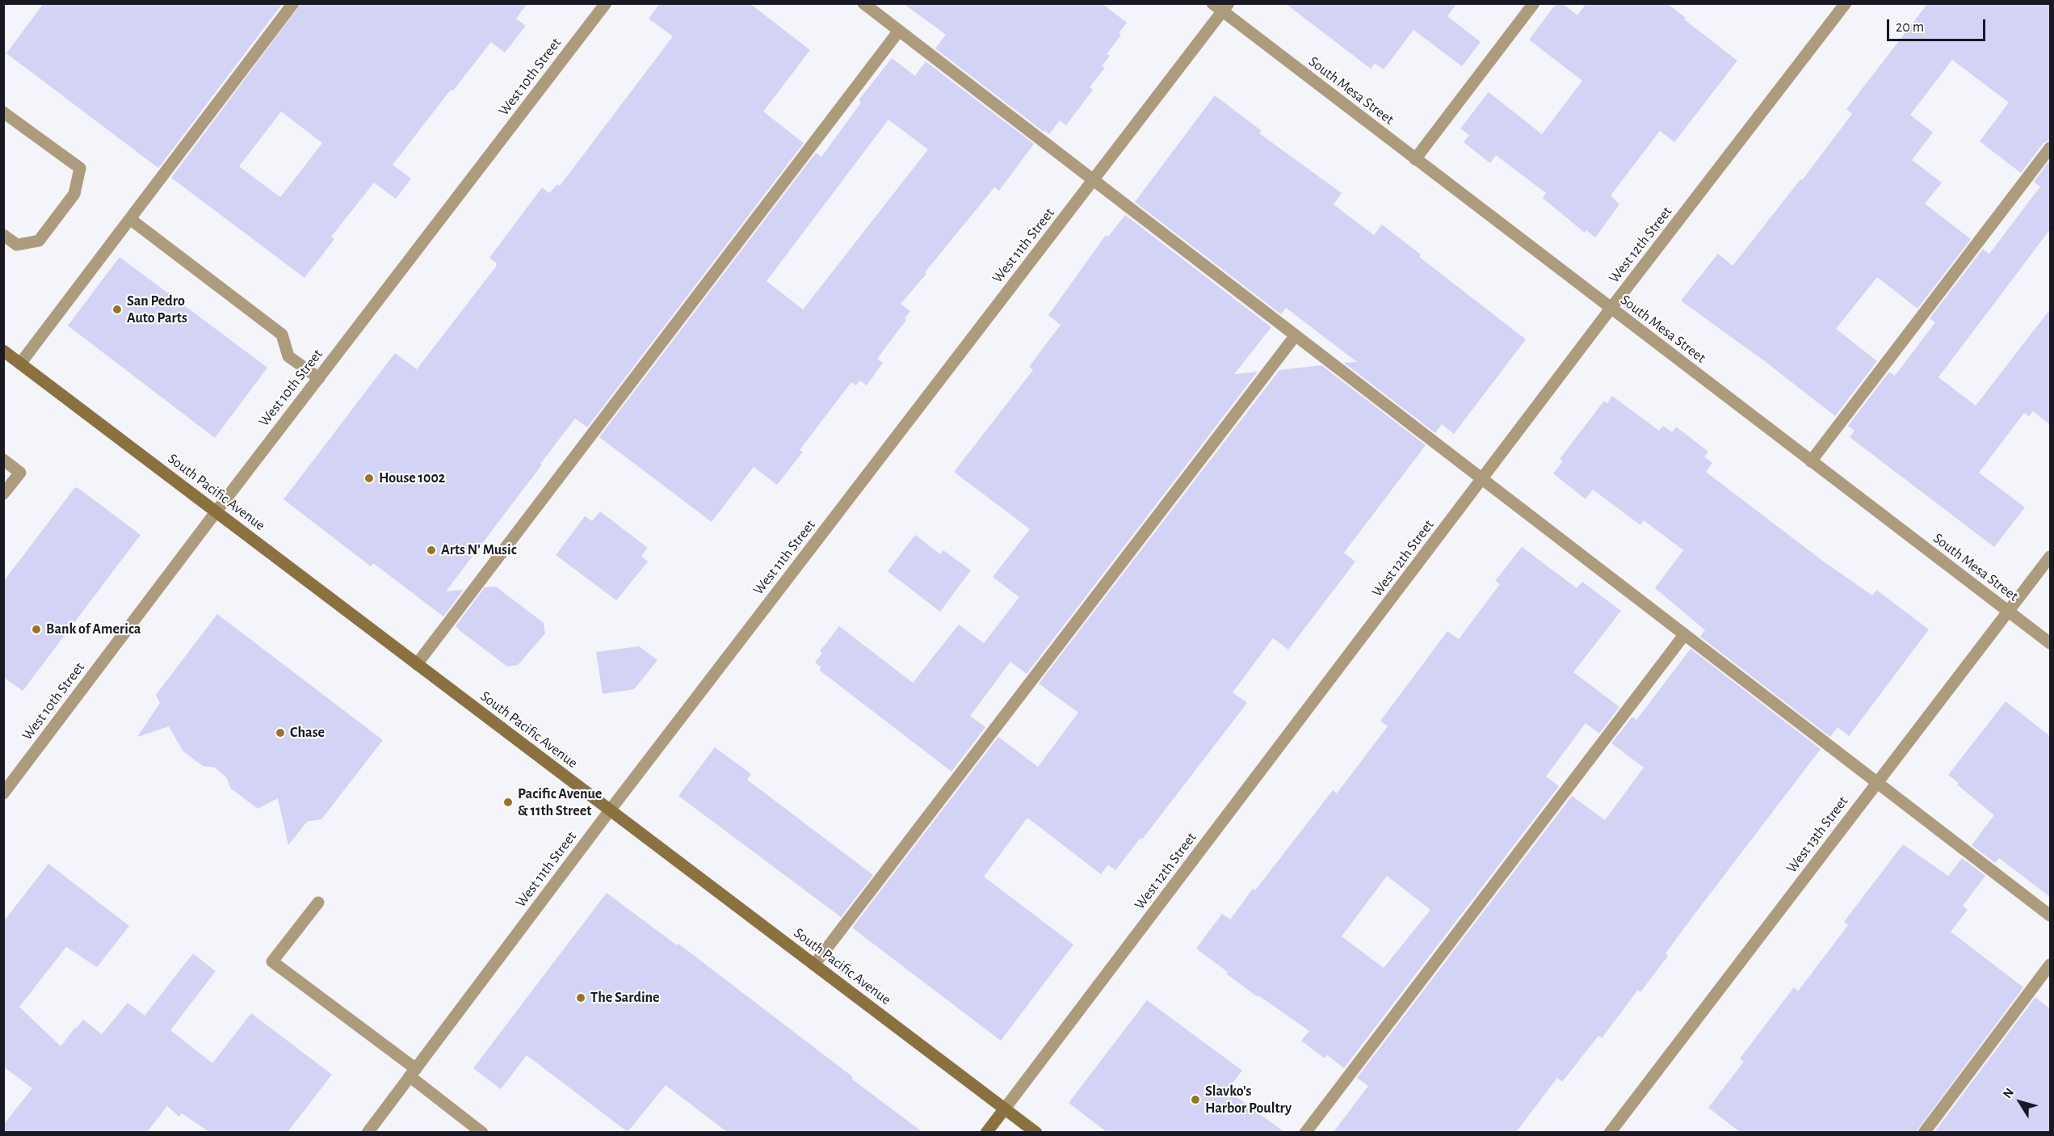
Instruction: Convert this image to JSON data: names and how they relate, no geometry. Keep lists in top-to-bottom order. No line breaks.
{"streets":{"main road":["West 12th Street","South Pacific Avenue"],"street":["West 10th Street","South Mesa Street","West 11th Street","West 13th Street"]},"crossings":[["West 10th Street","South Pacific Avenue"],["South Mesa Street","West 12th Street"],["South Mesa Street","West 11th Street"],["South Mesa Street","West 13th Street"],["West 12th Street","South Pacific Avenue"],["West 11th Street","South Pacific Avenue"]],"places":["San Pedro Auto Parts","House 1002","Arts N' Music","Bank of America","Chase","Pacific Avenue & 11th Street","The Sardine","Slavko's Harbor Poultry"],"scale_bar":"20 m","north":"top left"}
